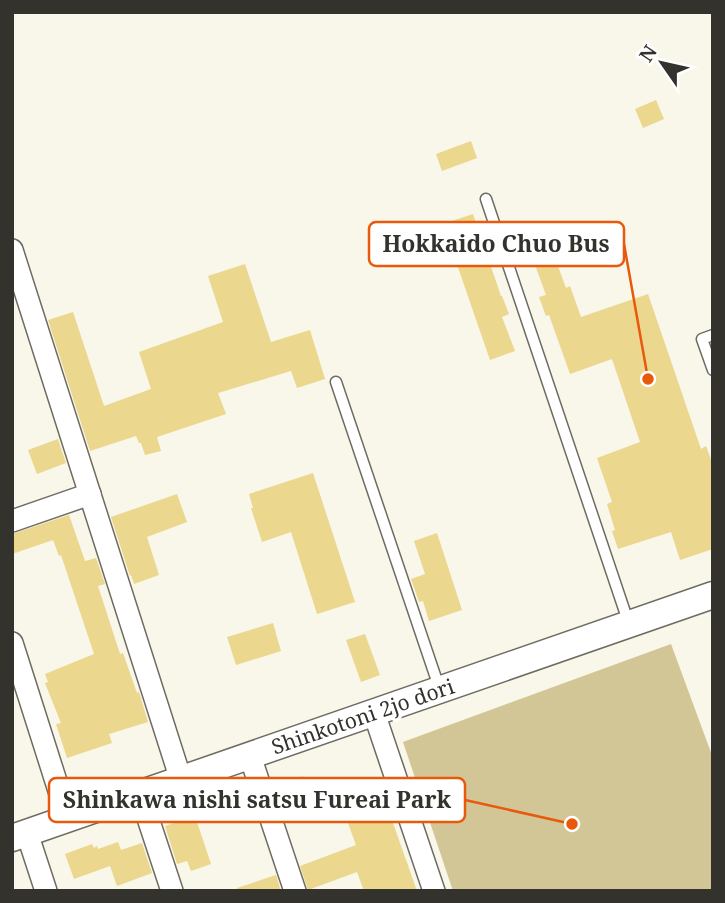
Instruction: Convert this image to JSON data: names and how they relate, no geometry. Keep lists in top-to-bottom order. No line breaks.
{"streets":{"street":["Shinkotoni 2jo dori"]},"places":["Hokkaido Chuo Bus","Shinkawa nishi satsu Fureai Park"],"north":"top left"}
